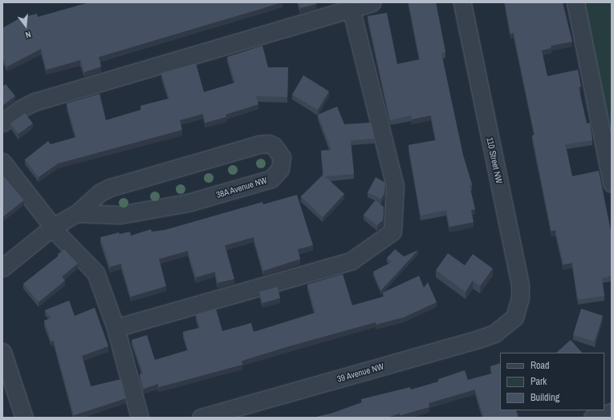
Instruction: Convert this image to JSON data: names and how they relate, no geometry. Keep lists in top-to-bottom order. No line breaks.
{"streets":{"street":["110 Street NW","38A Avenue NW","39 Avenue NW"]},"crossings":[["110 Street NW","39 Avenue NW"]],"legend":["Road","Park","Building"],"north":"bottom"}
